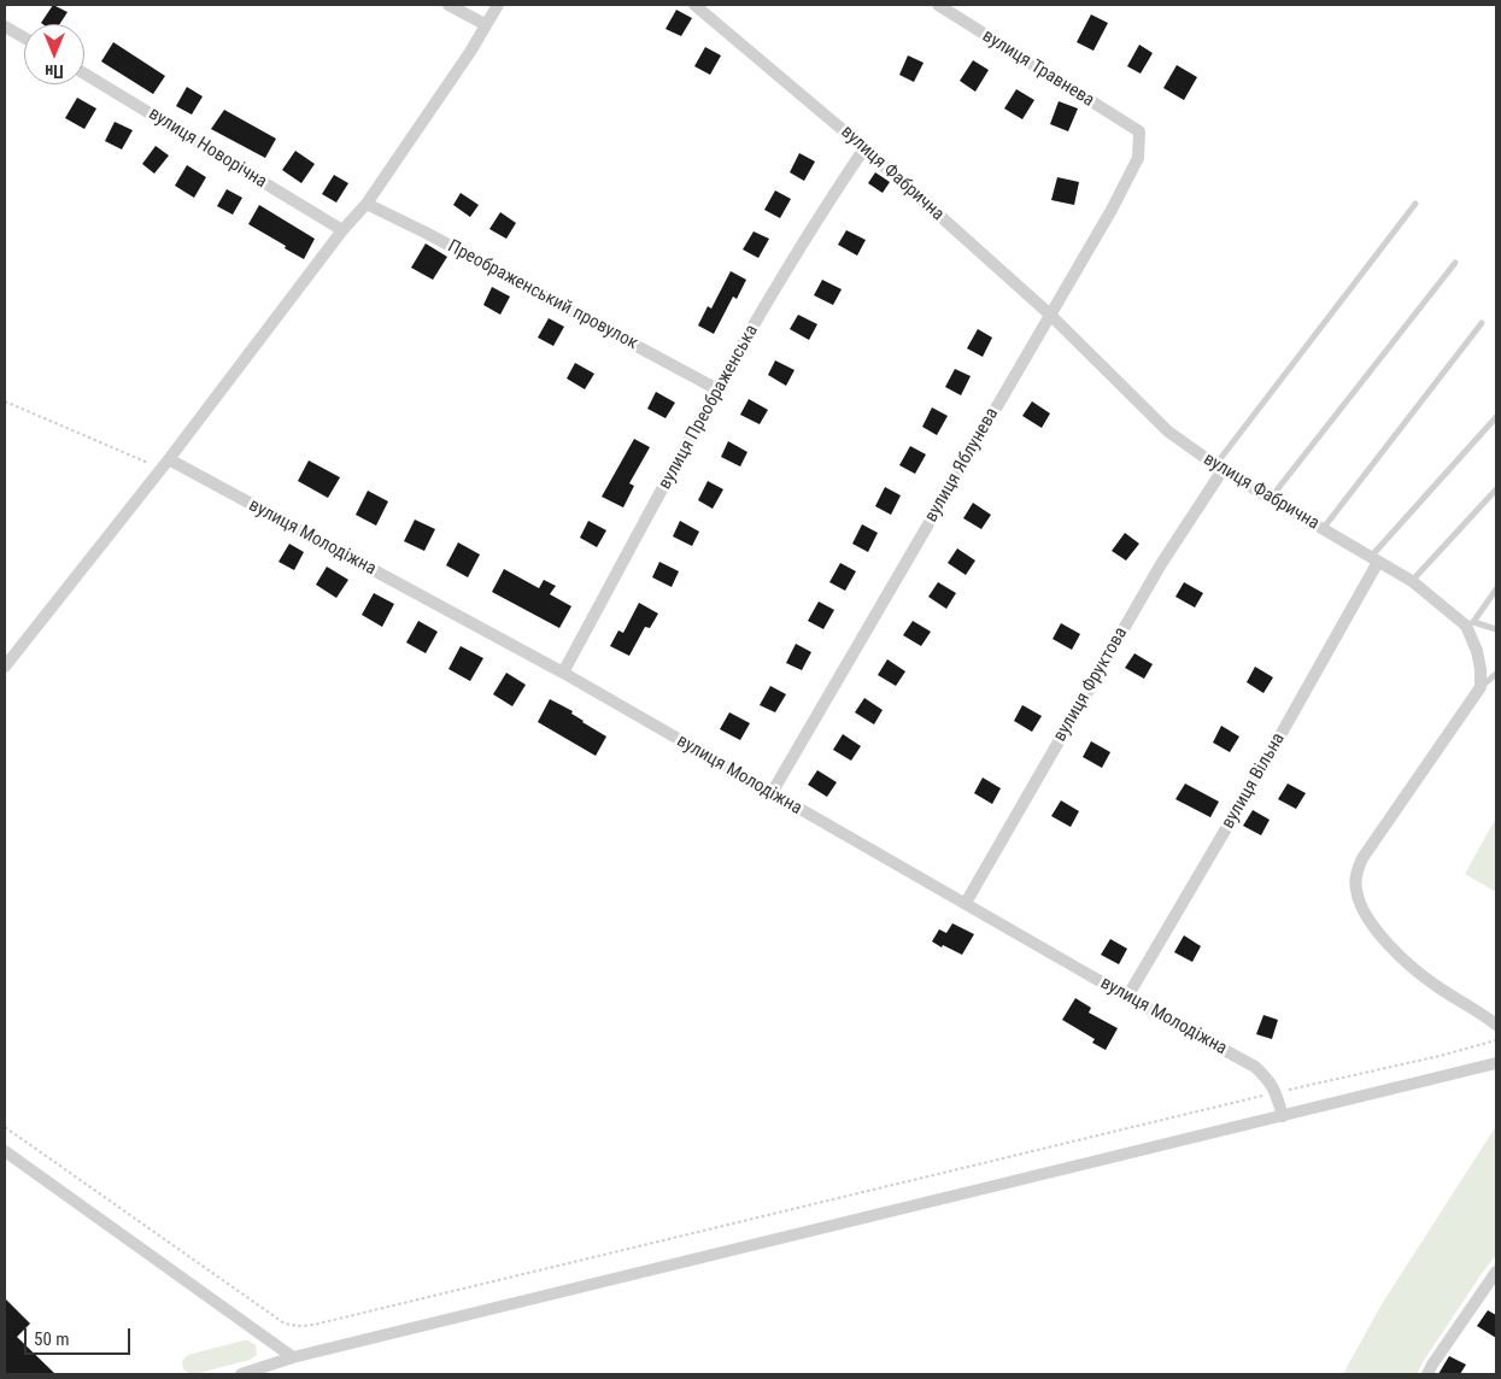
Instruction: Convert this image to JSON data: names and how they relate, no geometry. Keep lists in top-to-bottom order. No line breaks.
{"streets":{"street":["вулиця Травнева","вулиця Новорічна","вулиця Фабрична","Преображенський провулок","вулиця Преображенська","вулиця Яблунева","вулиця Молодіжна","вулиця Фруктова","вулиця Вільна"]},"crossings":[["вулиця Травнева","вулиця Яблунева"],["вулиця Фабрична","вулиця Преображенська"],["вулиця Фабрична","вулиця Яблунева"],["вулиця Фабрична","вулиця Фруктова"],["вулиця Фабрична","вулиця Вільна"],["Преображенський провулок","вулиця Преображенська"],["вулиця Преображенська","вулиця Молодіжна"],["вулиця Яблунева","вулиця Молодіжна"],["вулиця Молодіжна","вулиця Фруктова"],["вулиця Молодіжна","вулиця Вільна"]],"scale_bar":"50 m","north":"bottom"}
